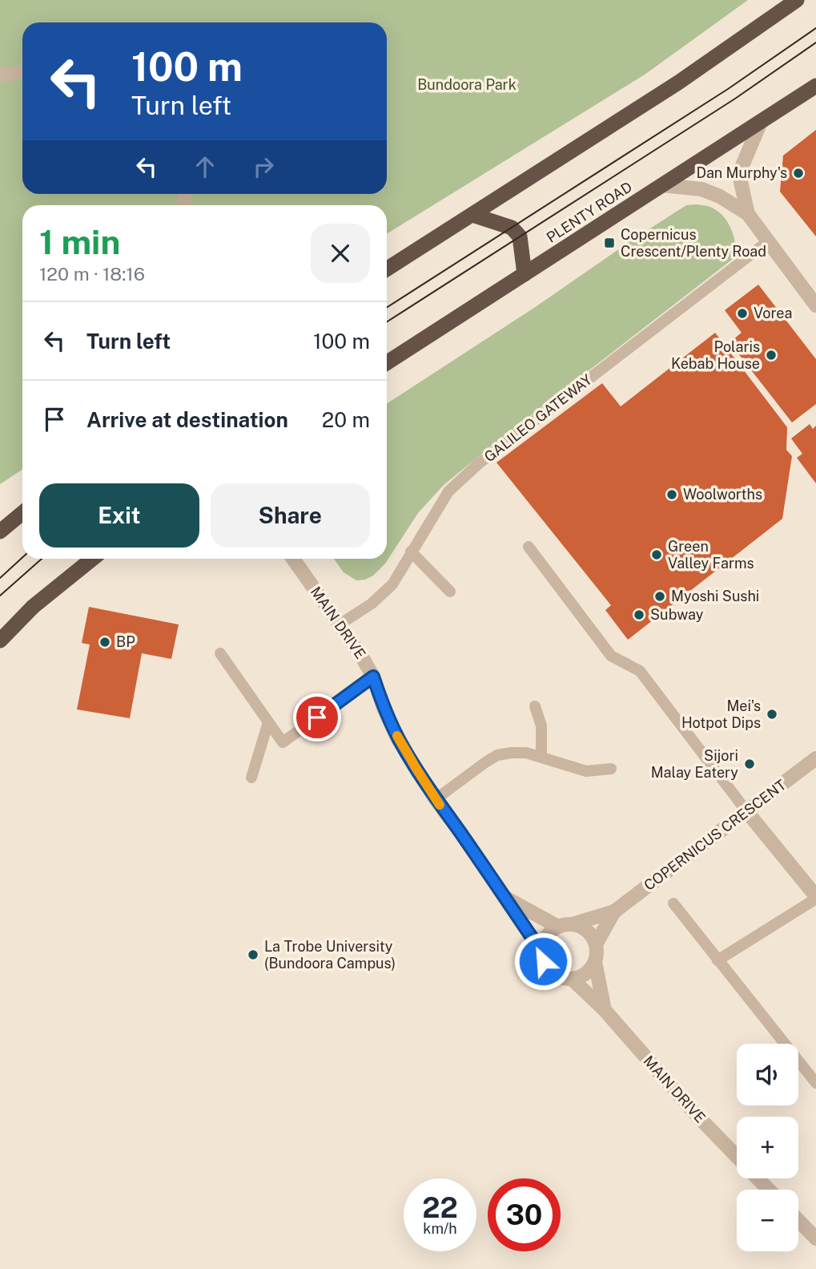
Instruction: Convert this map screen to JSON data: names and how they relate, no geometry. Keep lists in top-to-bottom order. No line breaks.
{"streets":{"highway":["PLENTY ROAD"],"street":["MAIN DRIVE","COPERNICUS CRESCENT"],"lane":["GALILEO GATEWAY"]},"crossings":[["GALILEO GATEWAY","MAIN DRIVE"],["MAIN DRIVE","COPERNICUS CRESCENT"]],"parks":["Bundoora Park"],"places":{"other":["Dan Murphy's","Vorea","Polaris Kebab House","Woolworths","Green Valley Farms","Myoshi Sushi","Subway","BP","Mei's Hotpot Dips","Sijori Malay Eatery","La Trobe University (Bundoora Campus)"],"transit":["Copernicus Crescent/Plenty Road"]},"page":{"turn":["100 m","Turn left"],"heading":["1 min","120 m · 18:16"],"list":[{"name":"Turn left","value":"100 m"},{"name":"Arrive at destination","value":"20 m"}],"buttons":["Exit","Share"],"map_buttons":["+","−"],"speed":"22 km/h","limit":"30"}}
